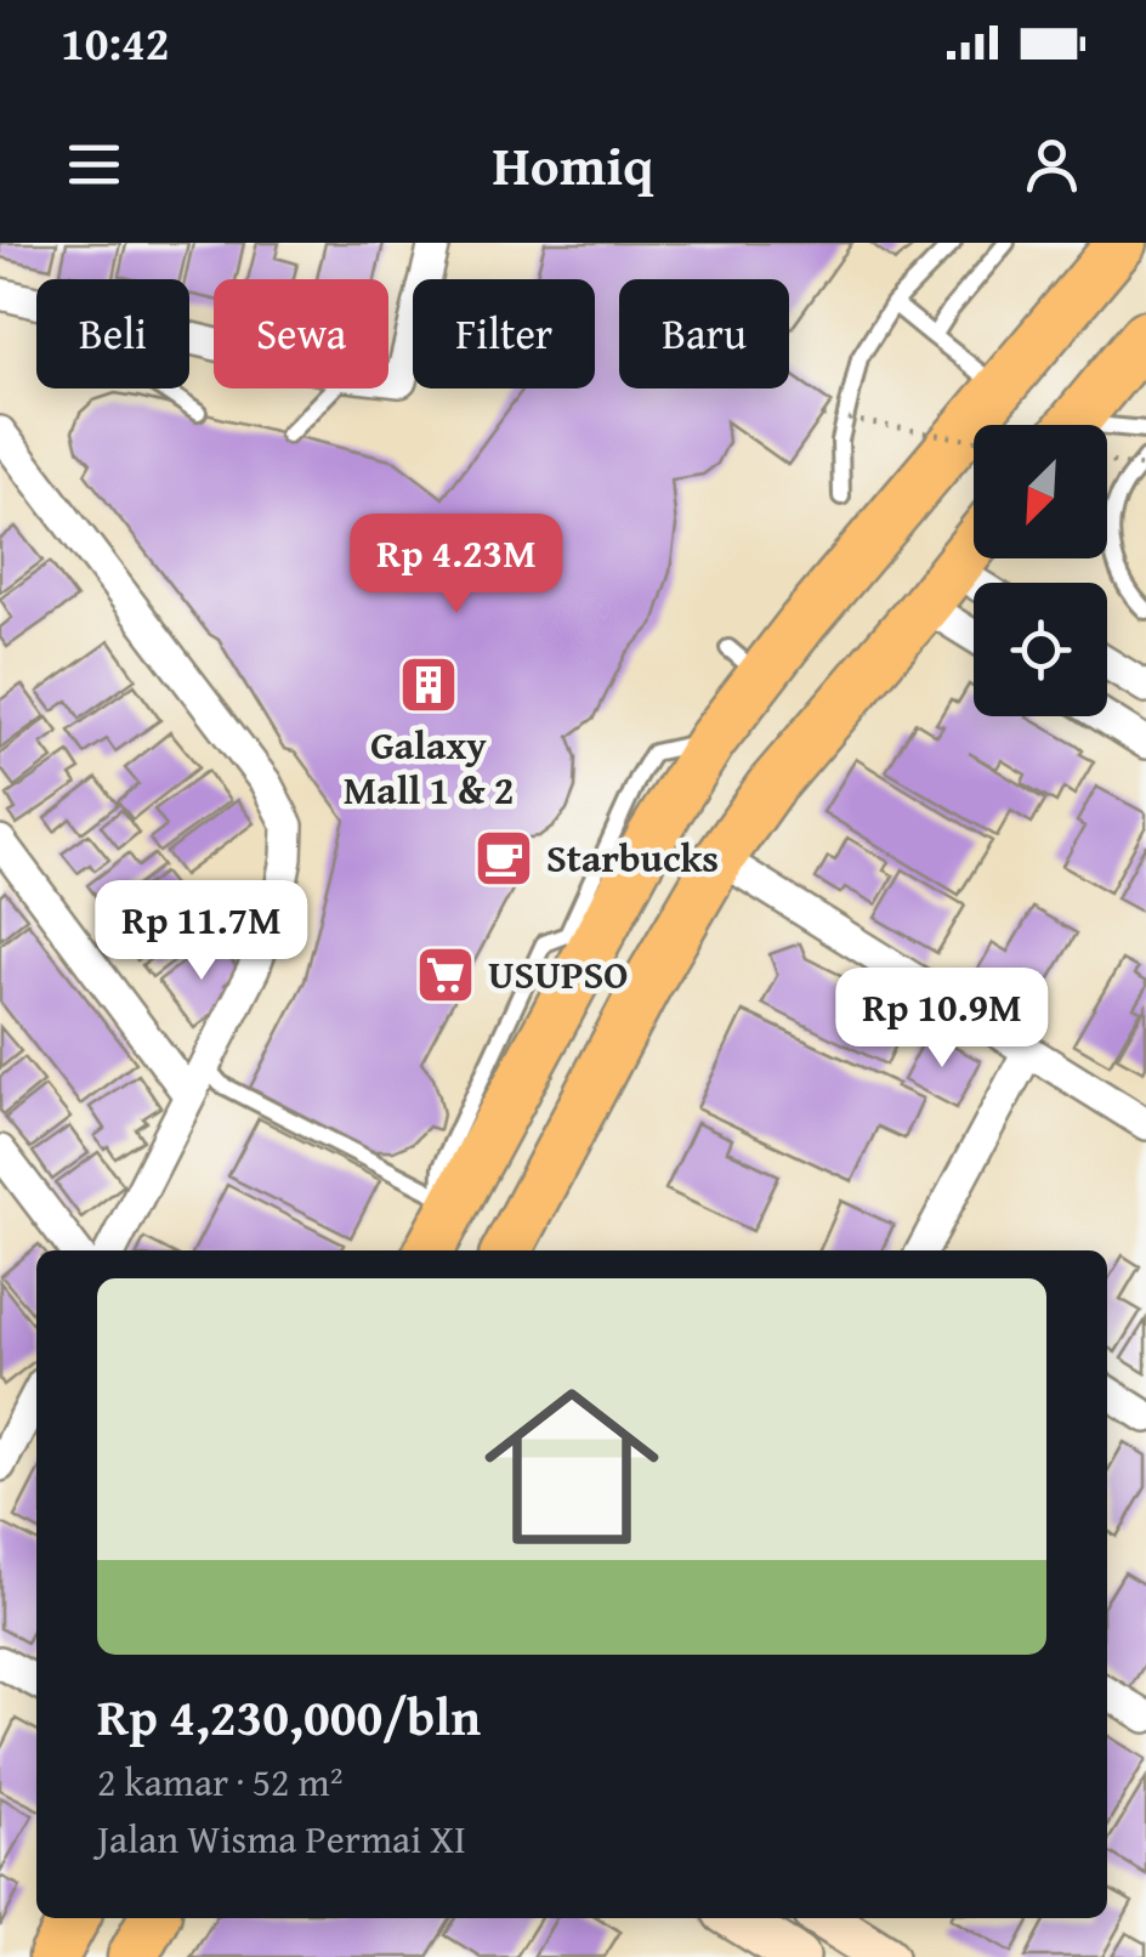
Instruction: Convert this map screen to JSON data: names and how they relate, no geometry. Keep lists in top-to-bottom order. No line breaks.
{"places":{"building":["Galaxy Mall 1 & 2"],"cafe":["Starbucks"],"supermarket":["USUPSO"]},"north":"bottom left","page":{"status":"10:42","header":"Homiq","chip":["Beli","Sewa","Filter","Baru"],"price":["Rp 4.23M","Rp 11.7M","Rp 10.9M"],"list":[{"name":"Rp 4,230,000/bln","note":"2 kamar · 52 m² · Jalan Wisma Permai XI"}]}}
